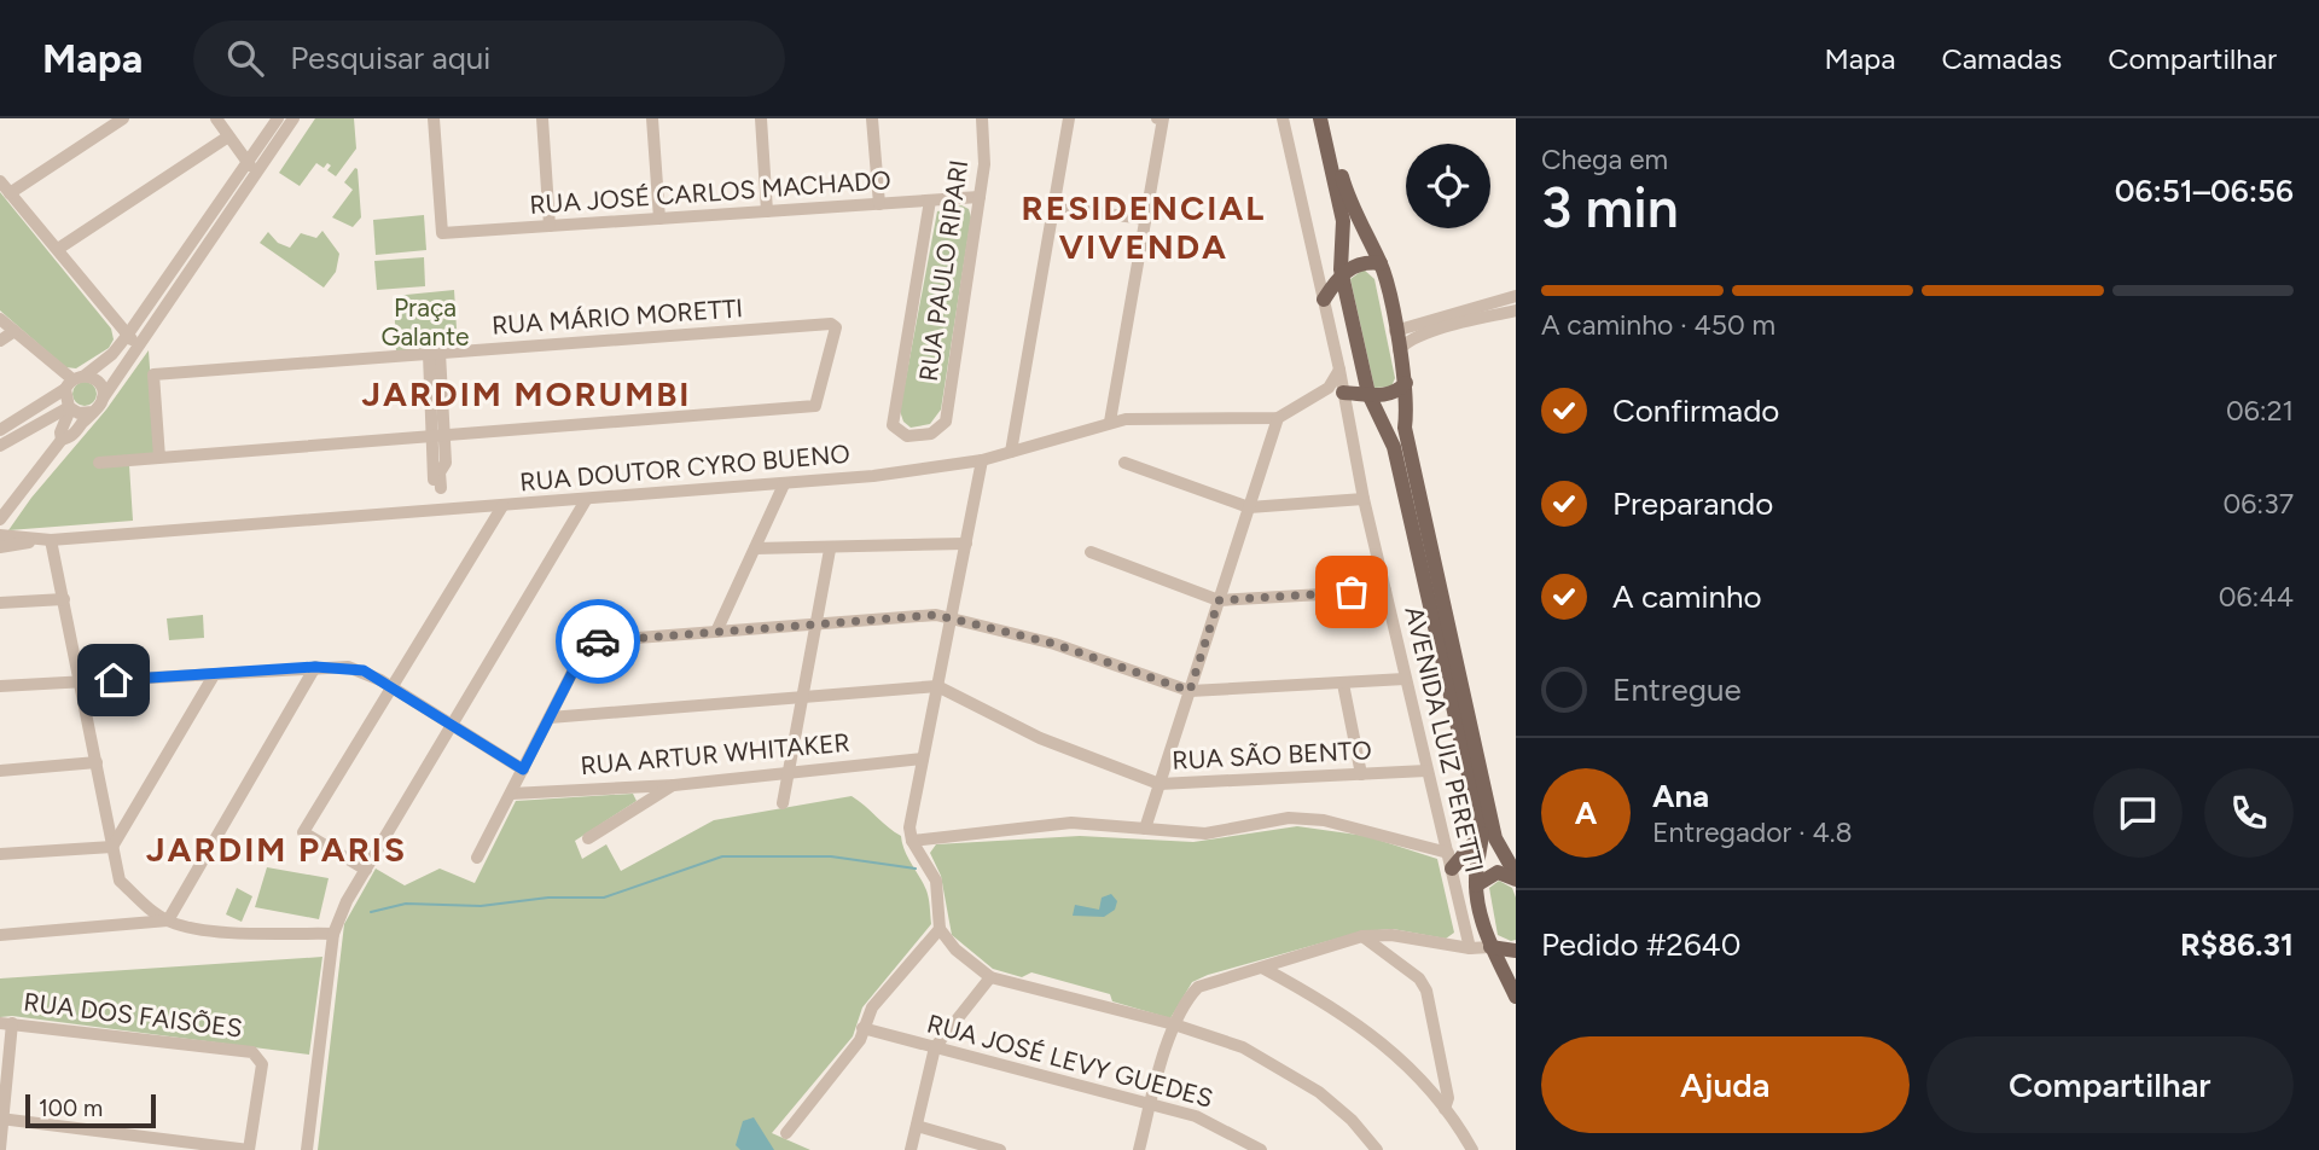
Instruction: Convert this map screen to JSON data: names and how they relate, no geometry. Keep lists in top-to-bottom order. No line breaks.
{"streets":{"street":["RUA JOSÉ CARLOS MACHADO","RUA PAULO RIPARI","RUA MÁRIO MORETTI","RUA DOUTOR CYRO BUENO","AVENIDA LUIZ PERETTI","RUA ARTUR WHITAKER","RUA SÃO BENTO","RUA DOS FAISÕES","RUA JOSÉ LEVY GUEDES"]},"crossings":[["RUA JOSÉ CARLOS MACHADO","RUA PAULO RIPARI"],["RUA DOUTOR CYRO BUENO","AVENIDA LUIZ PERETTI"],["AVENIDA LUIZ PERETTI","RUA SÃO BENTO"]],"districts":["RESIDENCIAL VIVENDA","JARDIM MORUMBI","JARDIM PARIS"],"parks":["Praça Galante"],"scale_bar":"100 m","page":{"header":"Mapa","search":"Pesquisar aqui","nav":["Mapa","Camadas","Compartilhar"],"heading":["3 min","Chega em","06:51–06:56"],"panel":["Ana","Entregador · 4.8","Pedido #2640","R$86.31"],"bar":"A caminho · 450 m","list":[["Confirmado","06:21"],["Preparando","06:37"],["A caminho","06:44"],"Entregue"],"round":"A","buttons":["Ajuda","Compartilhar"],"scale":"100 m"}}
